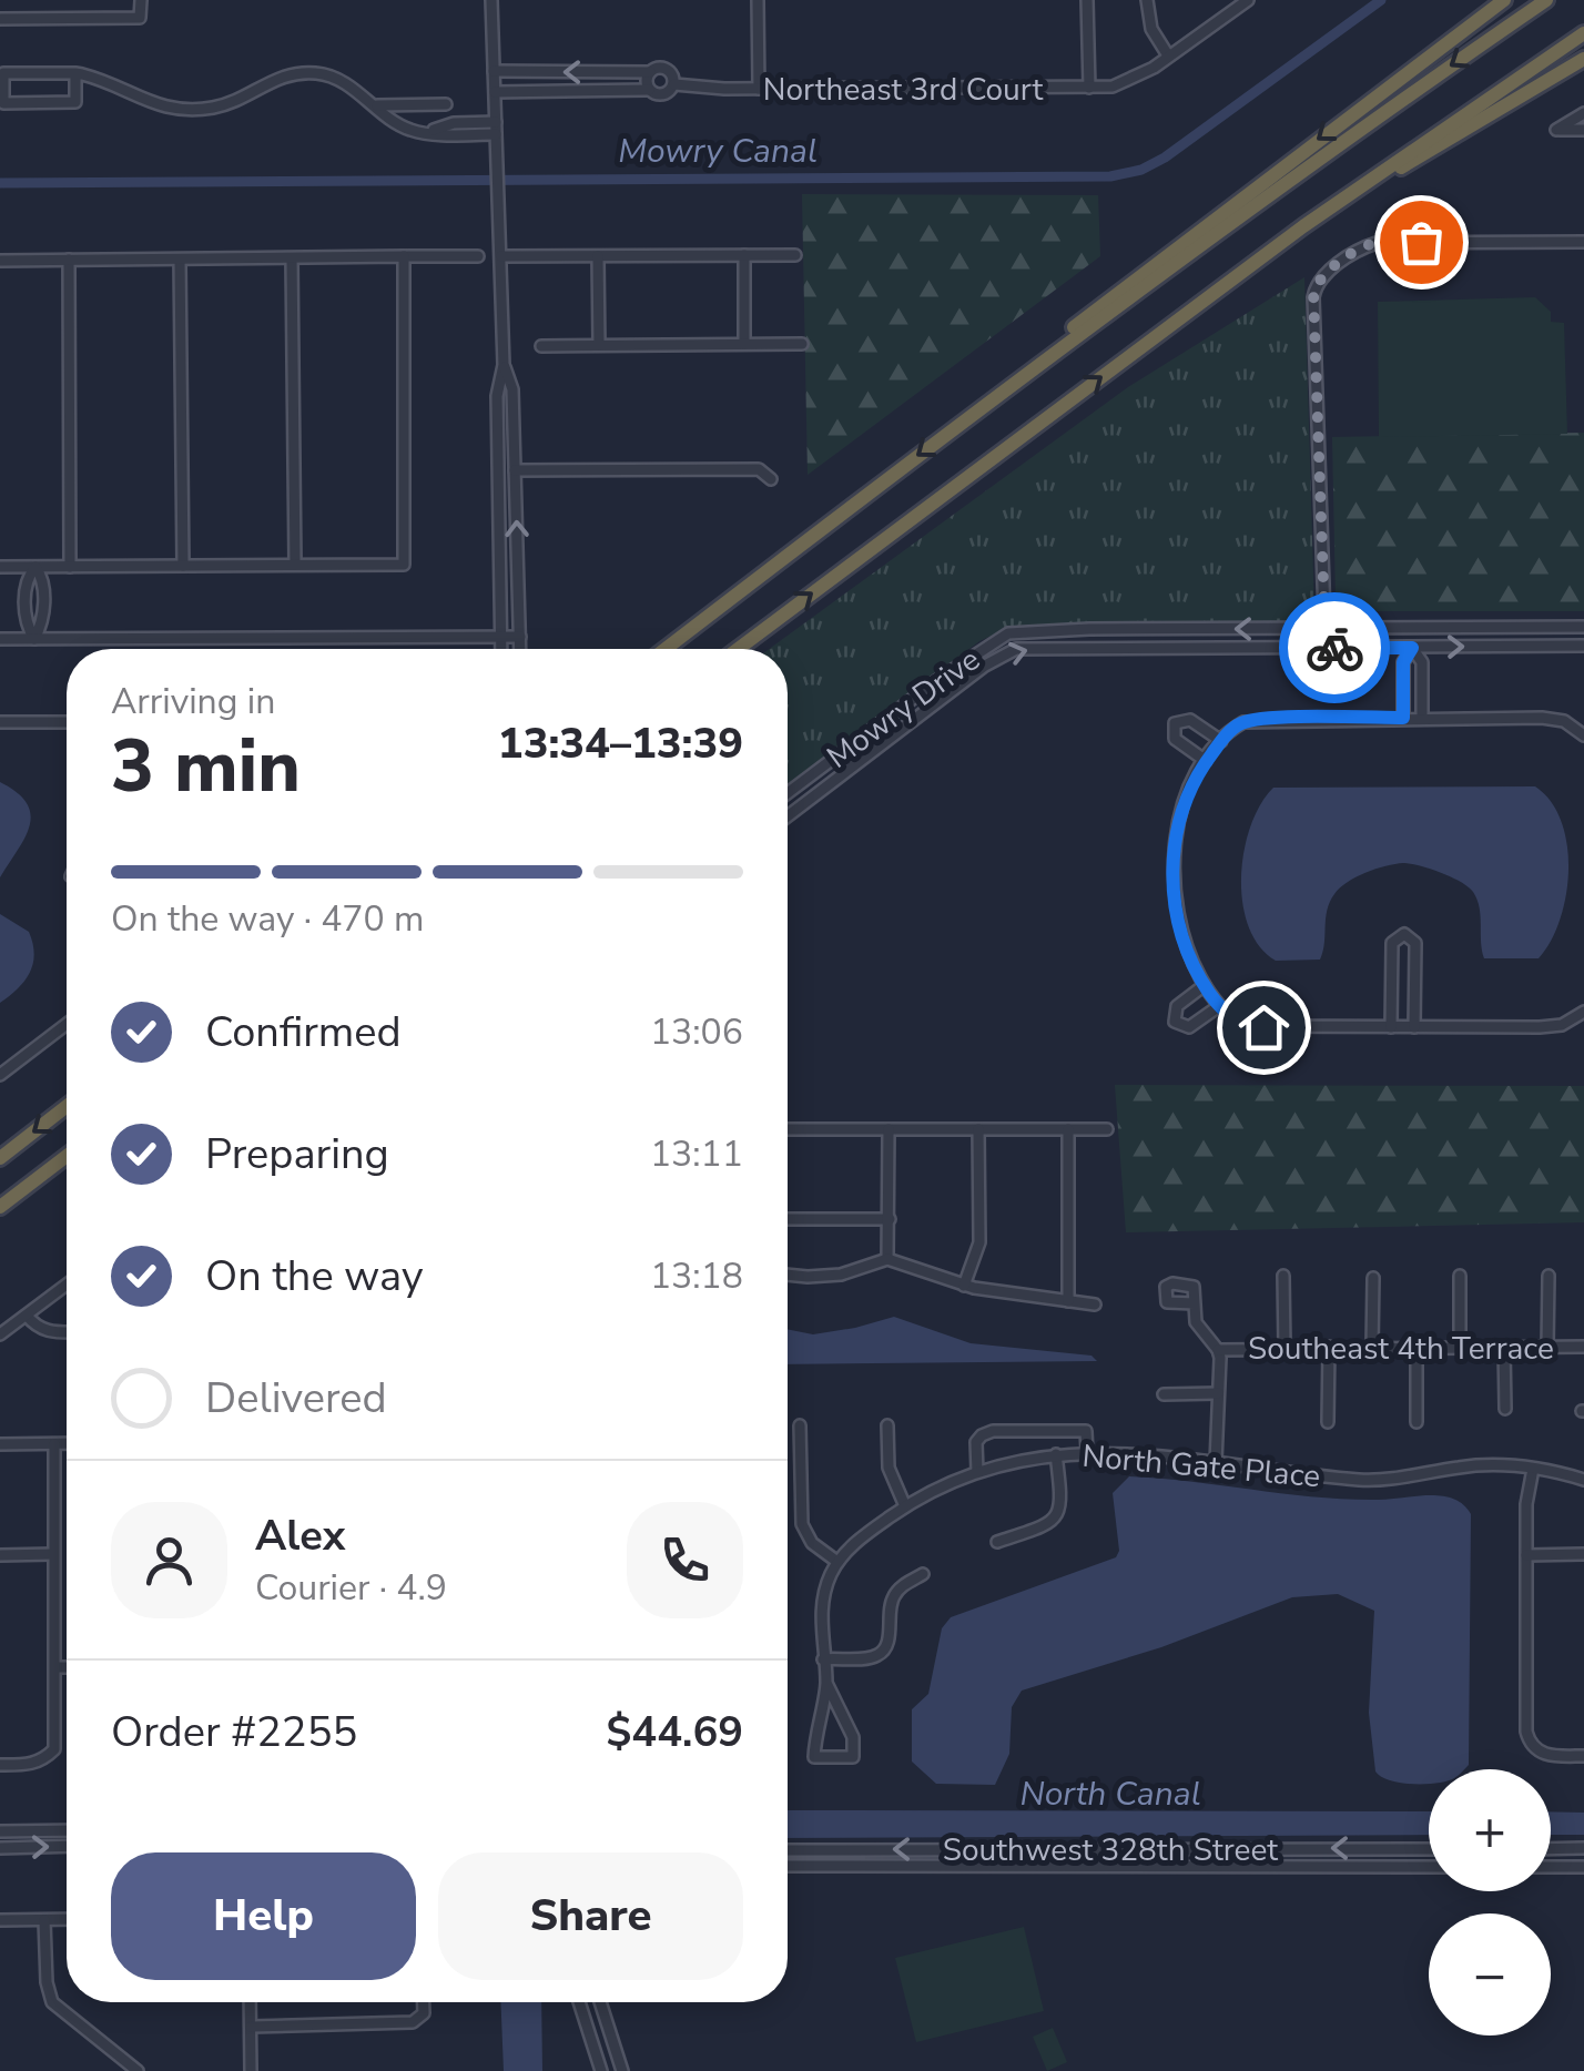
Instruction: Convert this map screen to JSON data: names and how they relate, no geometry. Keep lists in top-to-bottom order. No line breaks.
{"streets":{"street":["Northeast 3rd Court","Mowry Drive","Southeast 4th Terrace","North Gate Place","Southwest 328th Street"]},"water":["Mowry Canal","North Canal"],"page":{"heading":["3 min","Arriving in","13:34–13:39"],"panel":["Alex","Courier · 4.9","Order #2255","$44.69"],"bar":"On the way · 470 m","list":[["Confirmed","13:06"],["Preparing","13:11"],["On the way","13:18"],"Delivered"],"map_buttons":["+","−"],"buttons":["Help","Share"]}}
